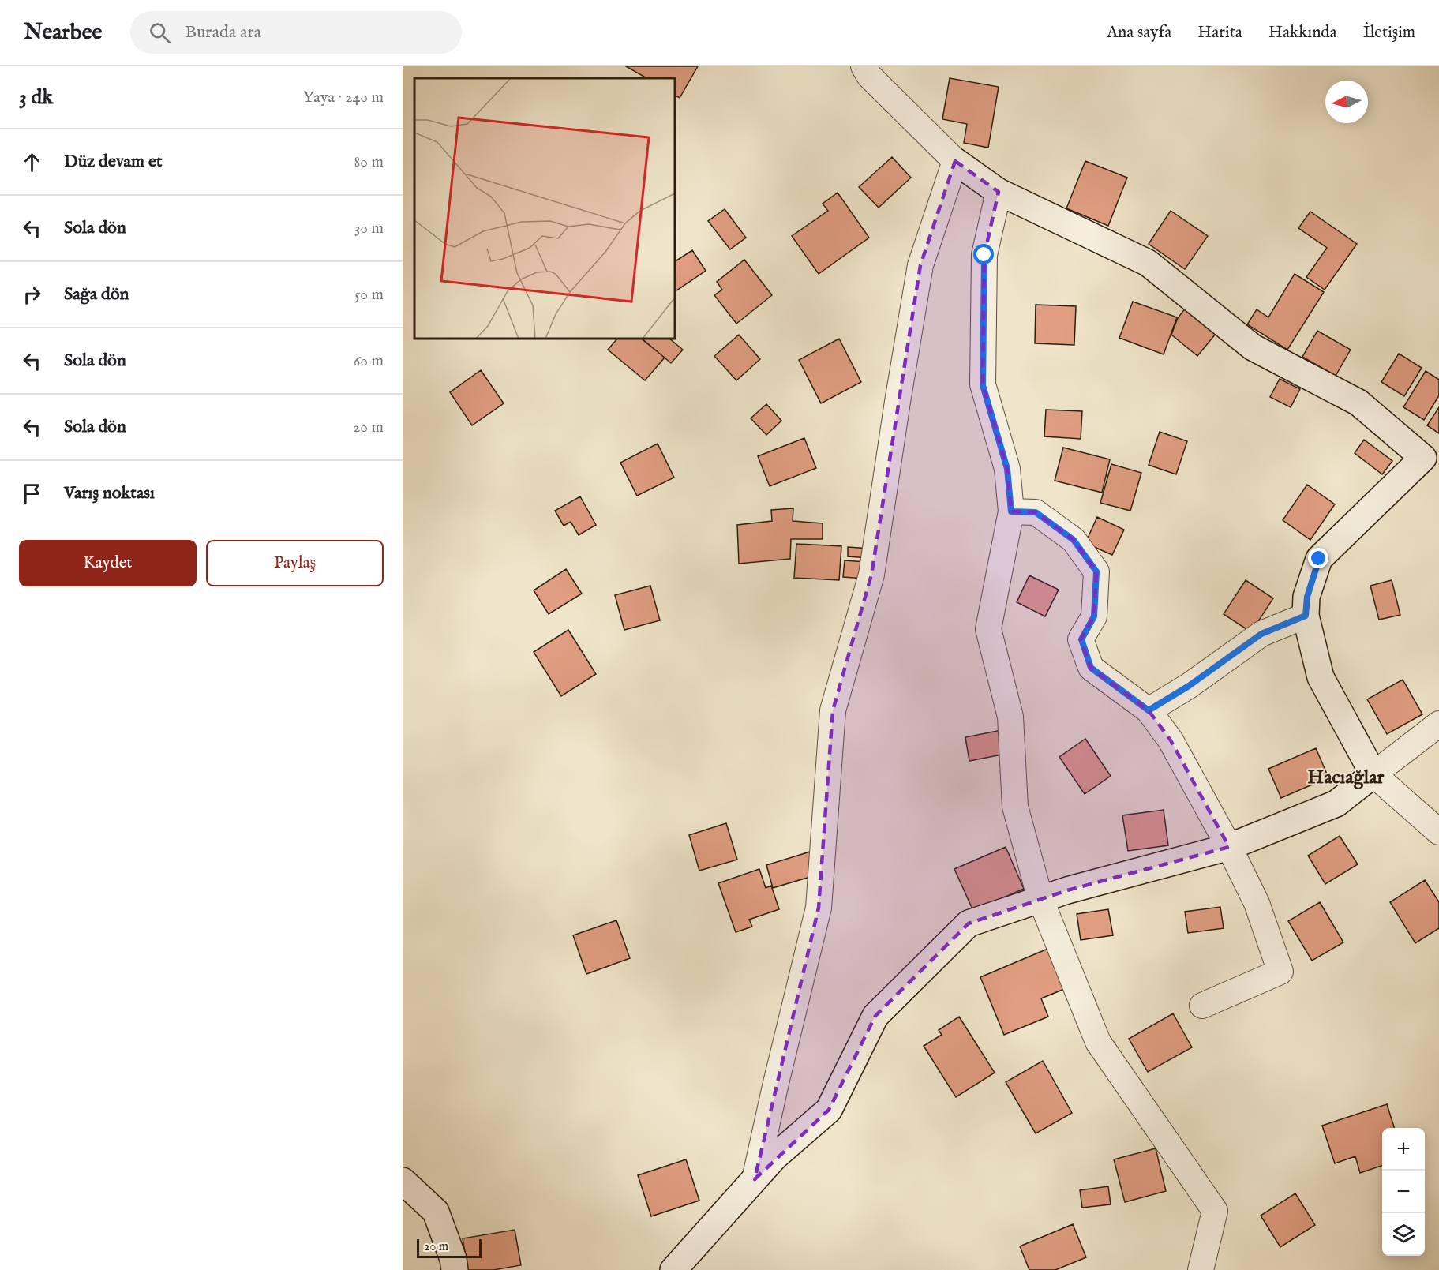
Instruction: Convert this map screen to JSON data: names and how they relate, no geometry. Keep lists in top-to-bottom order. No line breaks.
{"districts":["Hacıağlar"],"scale_bar":"20 m","north":"left","page":{"header":"Nearbee","search":"Burada ara","nav":["Ana sayfa","Harita","Hakkında","İletişim"],"heading":["3 dk","Yaya · 240 m"],"list":[["Düz devam et","80 m"],["Sola dön","30 m"],["Sağa dön","50 m"],["Sola dön","60 m"],["Sola dön","20 m"],"Varış noktası"],"buttons":["Kaydet","Paylaş"],"map_buttons":["+","−"],"scale":"20 m"}}
